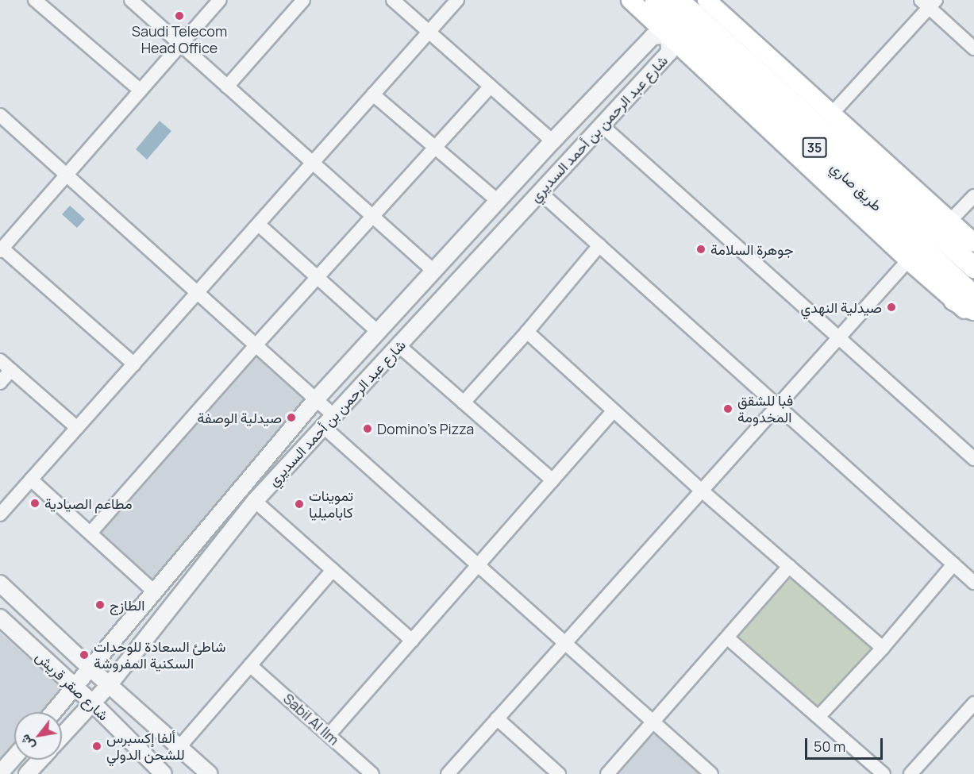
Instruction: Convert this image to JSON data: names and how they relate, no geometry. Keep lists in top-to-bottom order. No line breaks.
{"streets":{"main road":["35","طريق صاري"],"street":["شارع عبد الرحمن بن أحمد السديري","شارع صقر قريش","Sabil Al llm"]},"crossings":[["شارع عبد الرحمن بن أحمد السديري","شارع صقر قريش"]],"places":["Saudi Telecom Head Office","جوهرة السلامة","صيدلية النهدي","فبا للشقق المخدومة","صيدلية الوصفة","Domino's Pizza","مطاعم الصيادية","تموينات كاباميليا","الطازج","شاطئ السعادة للوحدات السكنية المفروشة","ألفا إكسبرس للشحن الدولي"],"scale_bar":"50 m","north":"bottom left"}
